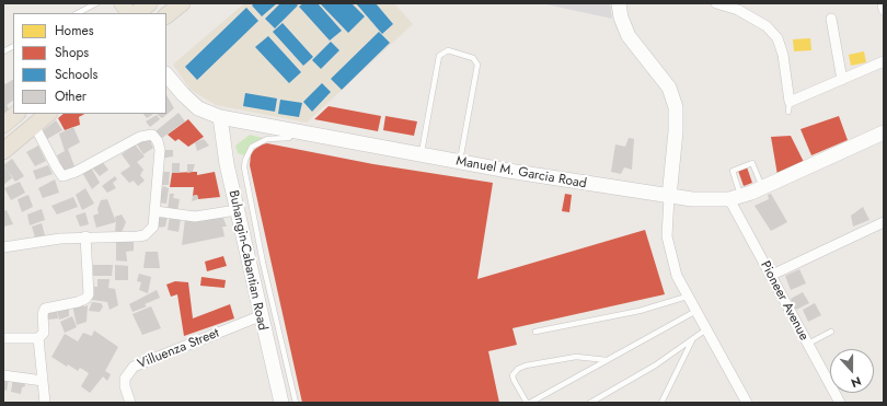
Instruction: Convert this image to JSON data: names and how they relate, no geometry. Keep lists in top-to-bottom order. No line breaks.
{"streets":{"main road":["Manuel M. Garcia Road","Buhangin-Cabantian Road"],"street":["Pioneer Avenue","Villuenza Street"]},"crossings":[["Manuel M. Garcia Road","Buhangin-Cabantian Road"],["Manuel M. Garcia Road","Pioneer Avenue"],["Buhangin-Cabantian Road","Villuenza Street"]],"legend":["Homes","Shops","Schools","Other"],"north":"bottom"}
